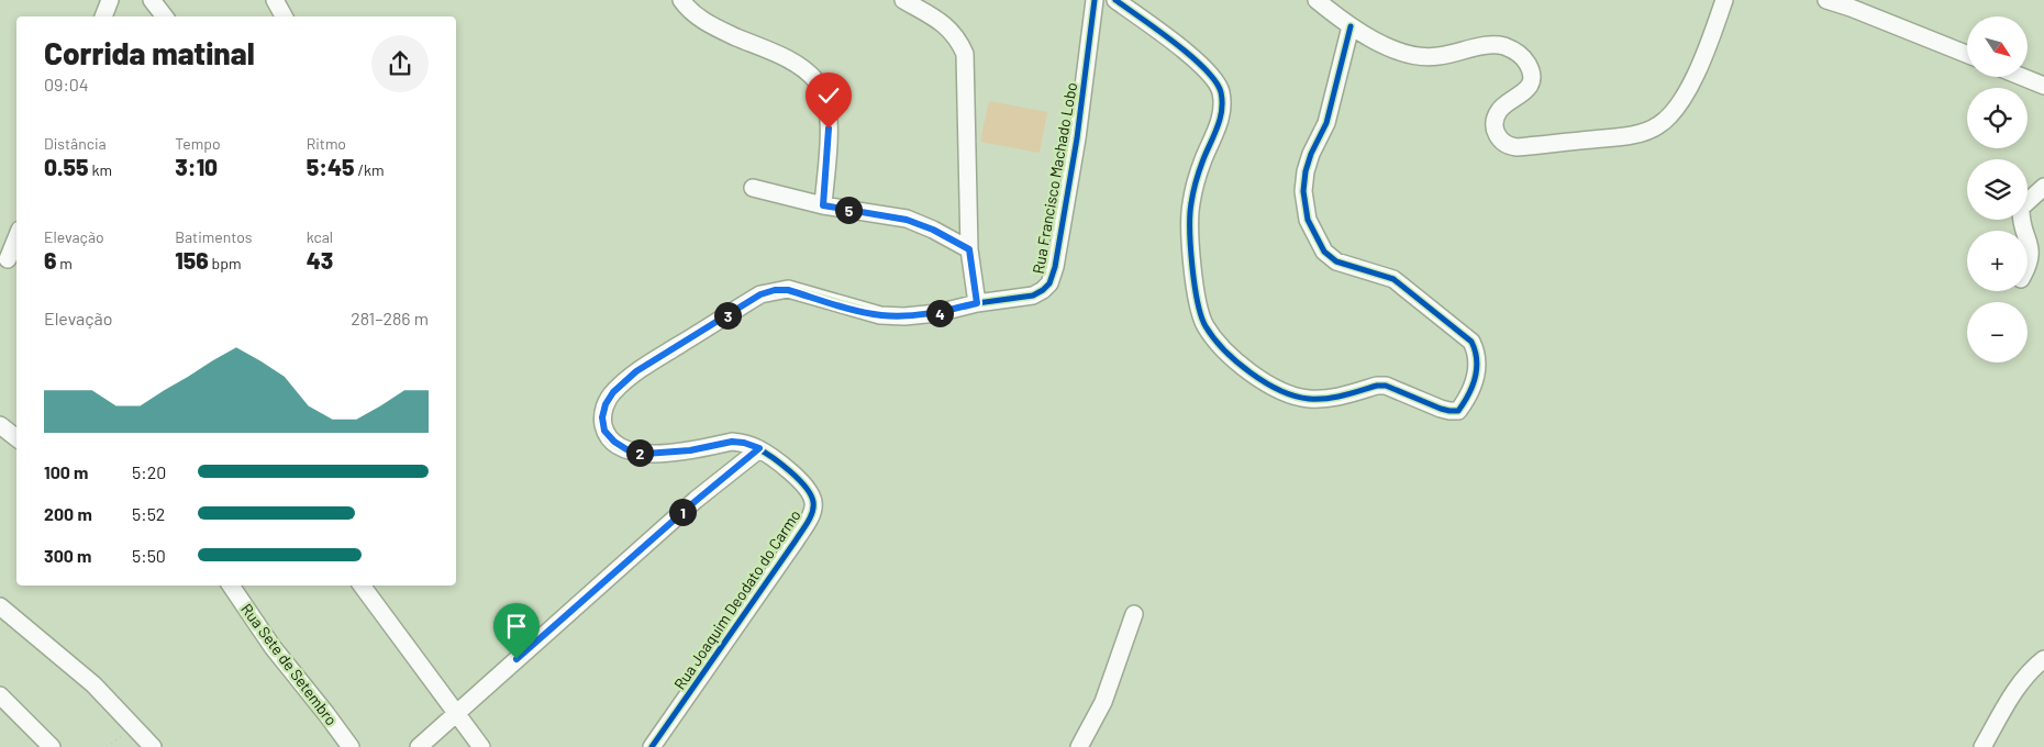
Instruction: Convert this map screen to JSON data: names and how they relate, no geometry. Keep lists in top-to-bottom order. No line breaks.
{"streets":{"street":["Rua Francisco Machado Lobo","Rua Joaquim Deodato do Carmo","Rua Sete de Setembro"]},"crossings":[["Rua Francisco Machado Lobo","Rua Joaquim Deodato do Carmo"]],"north":"bottom right","page":{"map_buttons":["+","−"],"heading":["Corrida matinal","09:04"],"stats":[["Distância","0.55 km"],["Tempo","3:10"],["Ritmo","5:45 /km"],["Elevação","6 m"],["Batimentos","156 bpm"],["kcal","43"]],"pins":["5","4","3","2","1"],"chart":["Elevação","281–286 m"],"list":[{"name":"100 m","note":"5:20"},{"name":"200 m","note":"5:52"},{"name":"300 m","note":"5:50"}]}}
